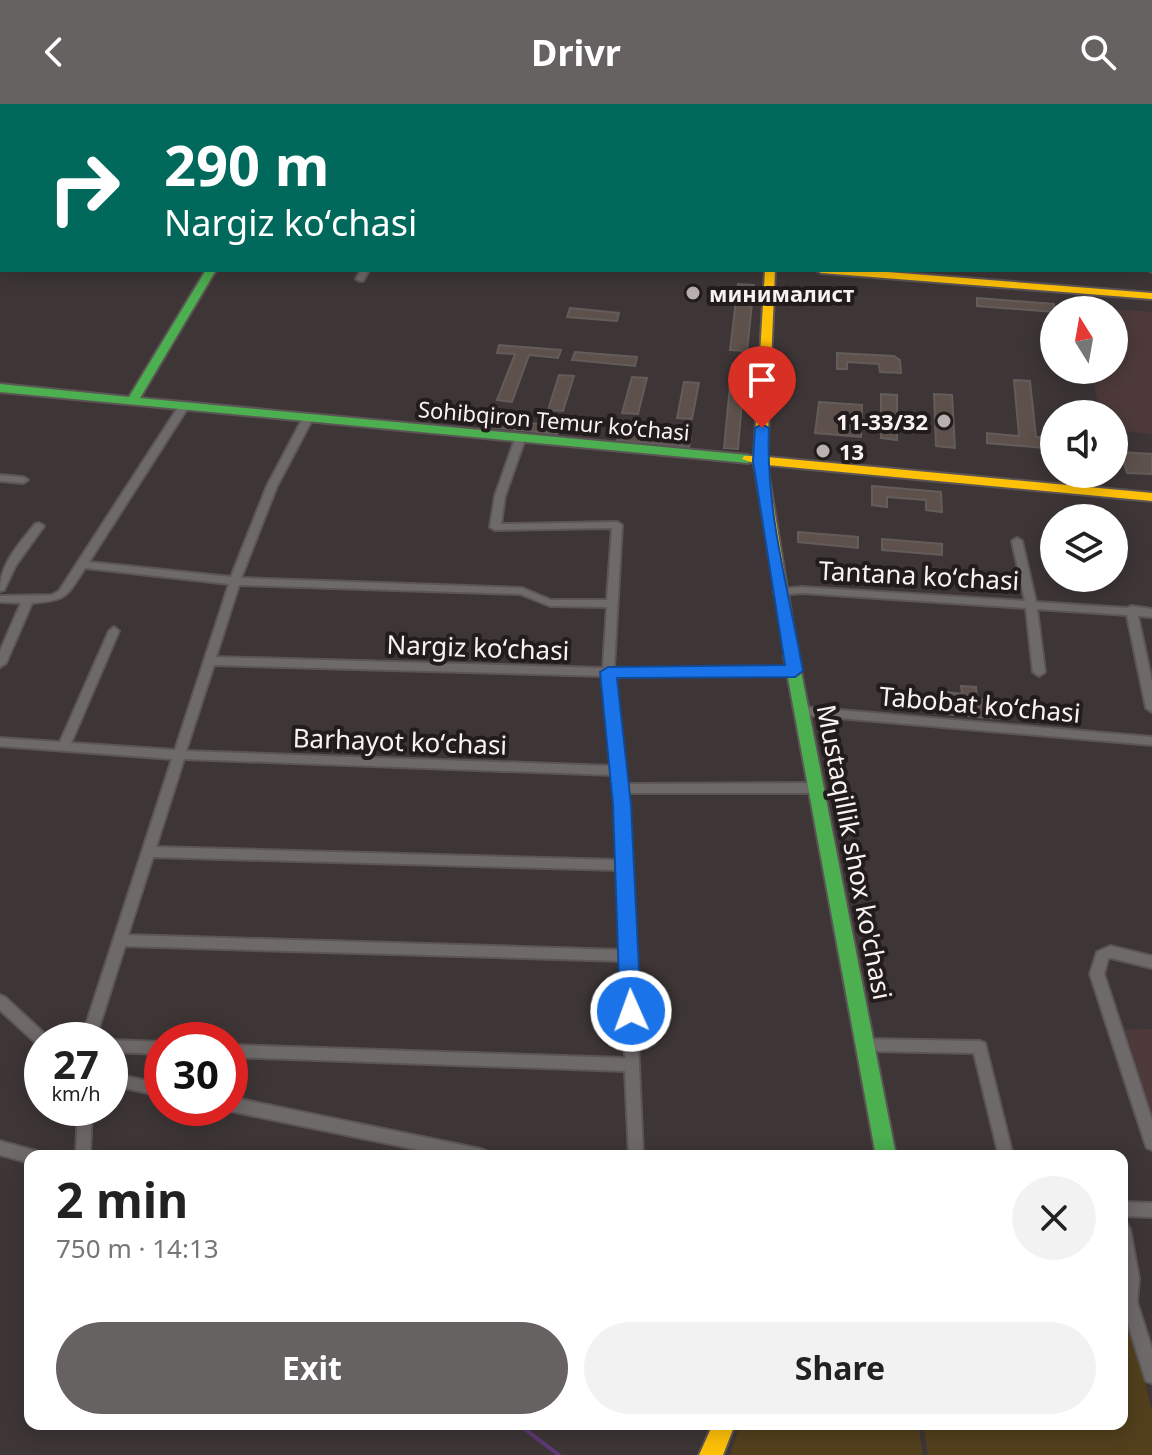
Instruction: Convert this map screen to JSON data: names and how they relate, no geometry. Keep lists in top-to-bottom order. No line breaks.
{"streets":{"main road":["Sohibqiron Temur koʻchasi","Mustaqillik shox ko'chasi"],"street":["Tantana koʻchasi","Nargiz koʻchasi","Tabobat koʻchasi","Barhayot koʻchasi"]},"crossings":[["Sohibqiron Temur koʻchasi","Mustaqillik shox ko'chasi"],["Tantana koʻchasi","Mustaqillik shox ko'chasi"],["Nargiz koʻchasi","Mustaqillik shox ko'chasi"],["Tabobat koʻchasi","Mustaqillik shox ko'chasi"]],"places":["минималист","11-33/32","13"],"north":"top","page":{"header":"Drivr","turn":["290 m","Nargiz koʻchasi"],"speed":"27 km/h","limit":"30","heading":["2 min","750 m · 14:13"],"buttons":["Exit","Share"]}}
